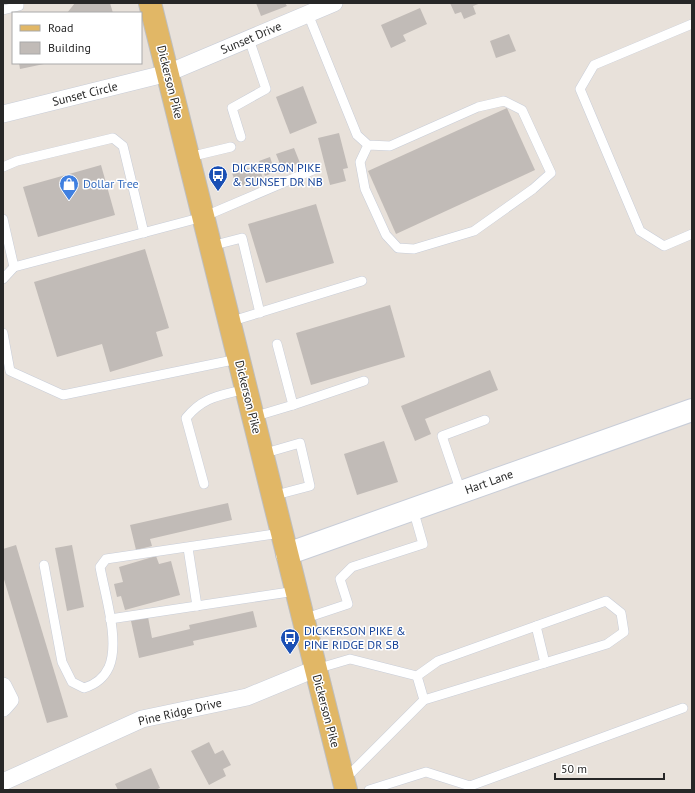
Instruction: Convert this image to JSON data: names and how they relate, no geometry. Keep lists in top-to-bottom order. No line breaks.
{"streets":{"main road":["Dickerson Pike","Hart Lane"],"street":["Sunset Drive","Sunset Circle","Pine Ridge Drive"]},"crossings":[["Sunset Drive","Dickerson Pike"],["Sunset Drive","Sunset Circle"],["Dickerson Pike","Sunset Circle"],["Dickerson Pike","Hart Lane"],["Dickerson Pike","Pine Ridge Drive"]],"places":{"bus stop":["DICKERSON PIKE & SUNSET DR NB","DICKERSON PIKE & PINE RIDGE DR SB"],"shop":["Dollar Tree"]},"legend":["Road","Building"],"scale_bar":"50 m"}
